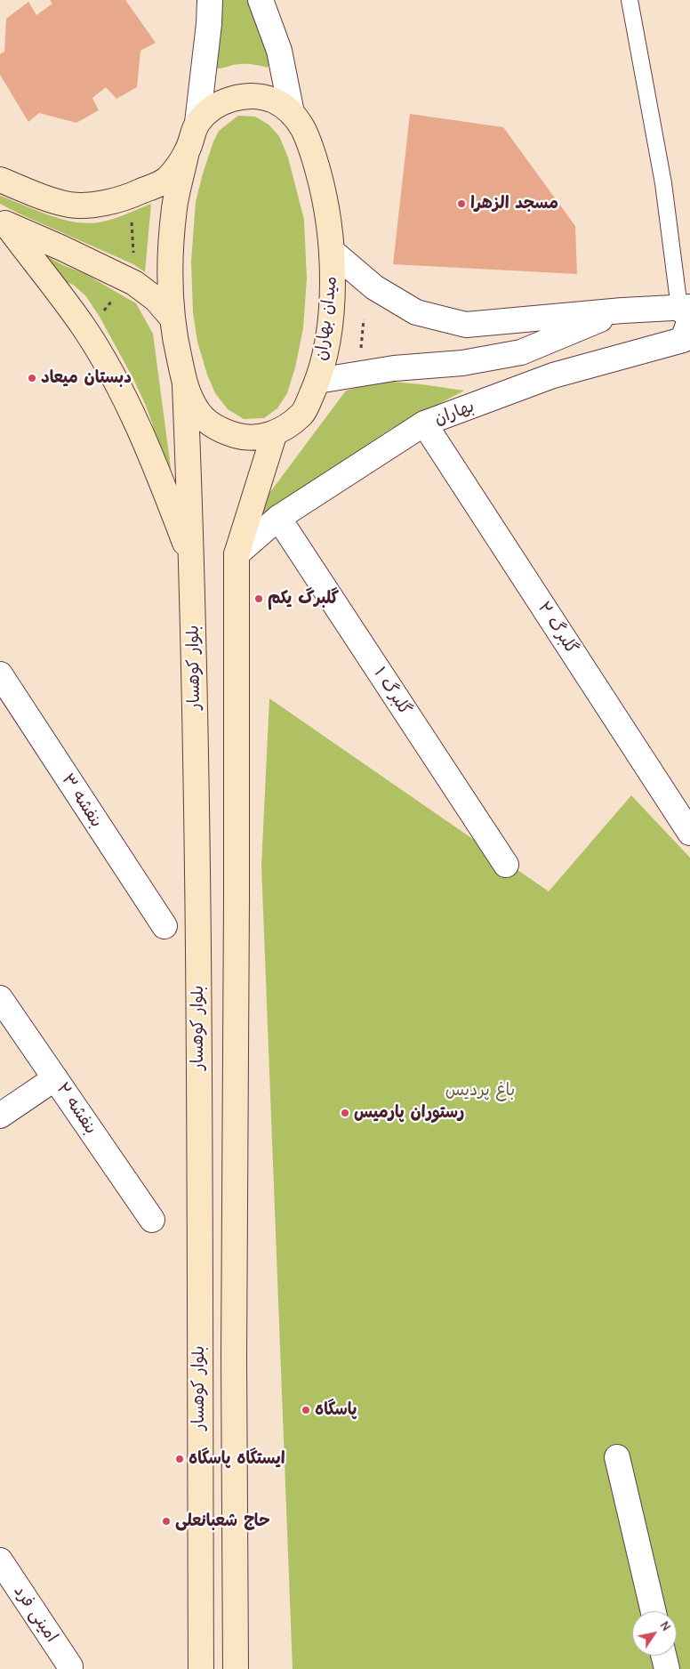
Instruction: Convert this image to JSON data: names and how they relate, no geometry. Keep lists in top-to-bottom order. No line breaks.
{"streets":{"main road":["میدان بهاران","بلوار کوهسار"],"street":["بهاران","گلبرگ ۲","گلبرگ ۱","بنفشه ۳","بنفشه ۲","امینی فرد"]},"crossings":[["میدان بهاران","بلوار کوهسار"],["بهاران","گلبرگ ۲"],["بهاران","بلوار کوهسار"],["بهاران","گلبرگ ۱"]],"parks":["باغ پردیس"],"places":["مسجد الزهرا","دبستان میعاد","گلبرگ یکم","رستوران پارمیس","پاسگاه","ایستگاه پاسگاه","حاج شعبانعلی"],"north":"top right"}
